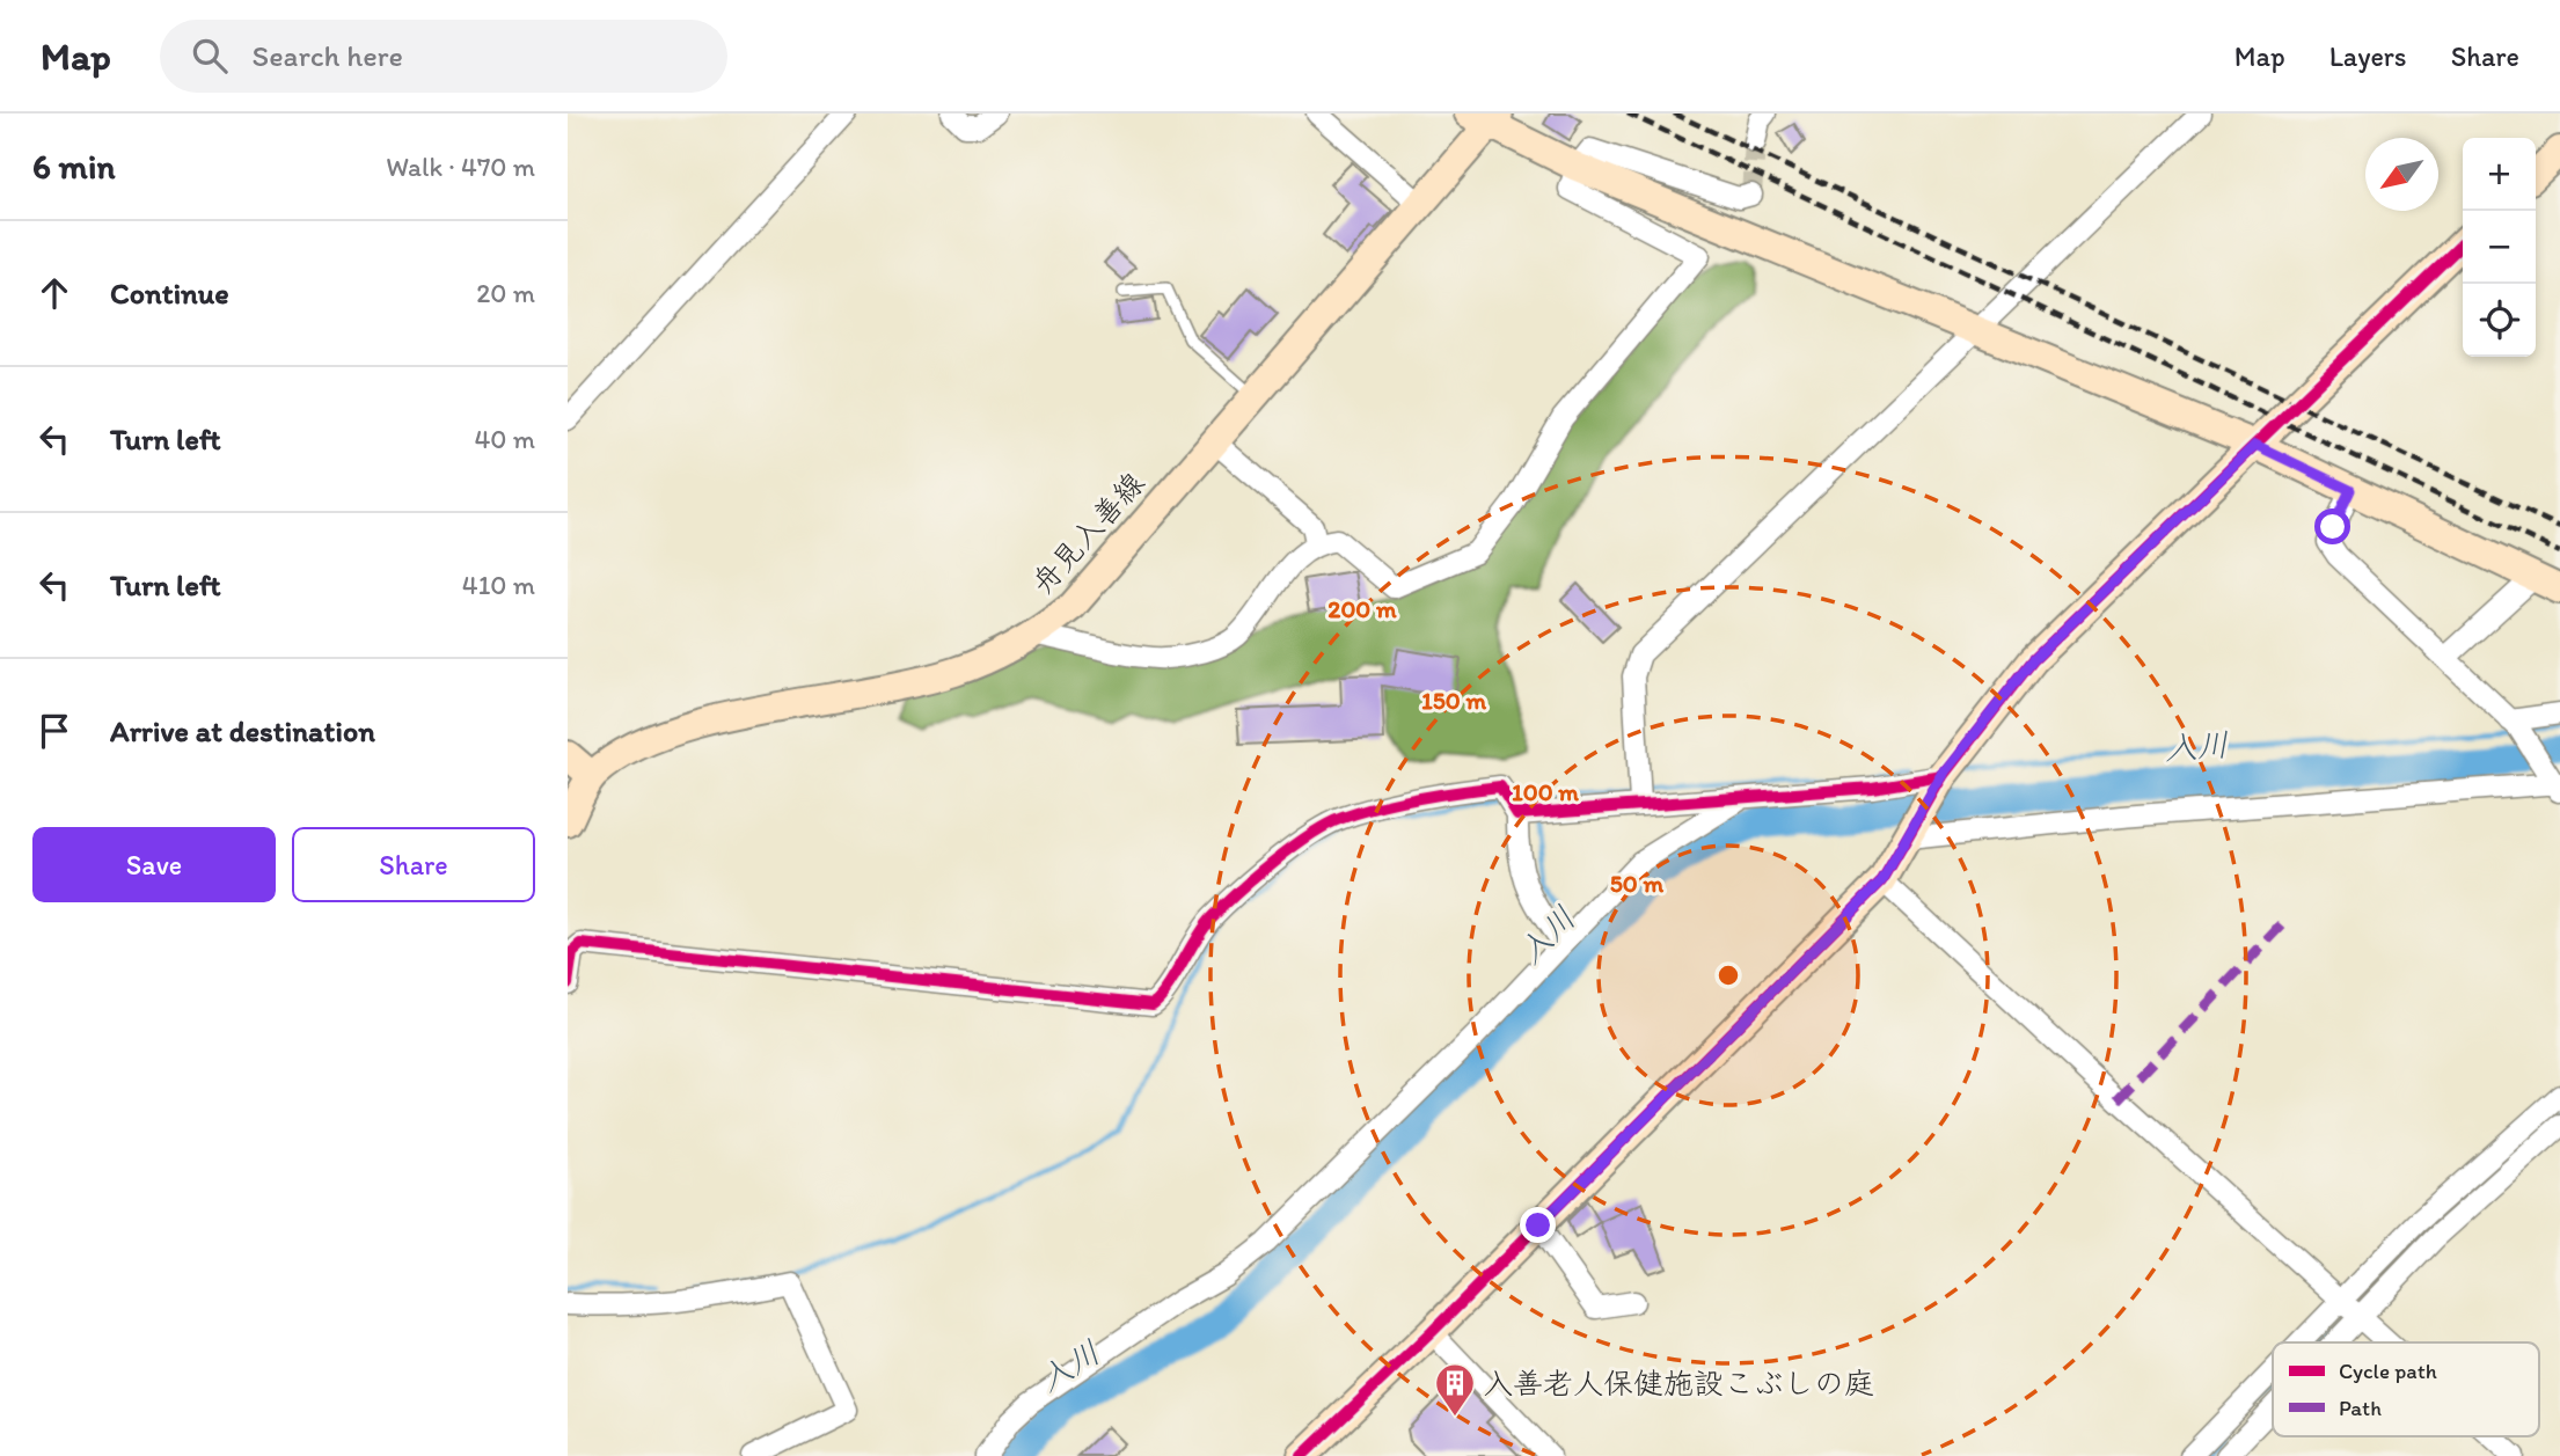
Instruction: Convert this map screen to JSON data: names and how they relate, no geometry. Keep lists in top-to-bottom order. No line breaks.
{"streets":{"street":["舟見入善線"]},"water":["入川"],"places":{"building":["入善老人保健施設こぶしの庭"]},"legend":["Cycle path","Path"],"north":"bottom left","page":{"header":"Map","search":"Search here","nav":["Map","Layers","Share"],"heading":["6 min","Walk · 470 m"],"map_buttons":["+","−"],"list":[["Continue","20 m"],["Turn left","40 m"],["Turn left","410 m"],"Arrive at destination"],"buttons":["Save","Share"]},"rings":["200 m","150 m","100 m","50 m"]}
